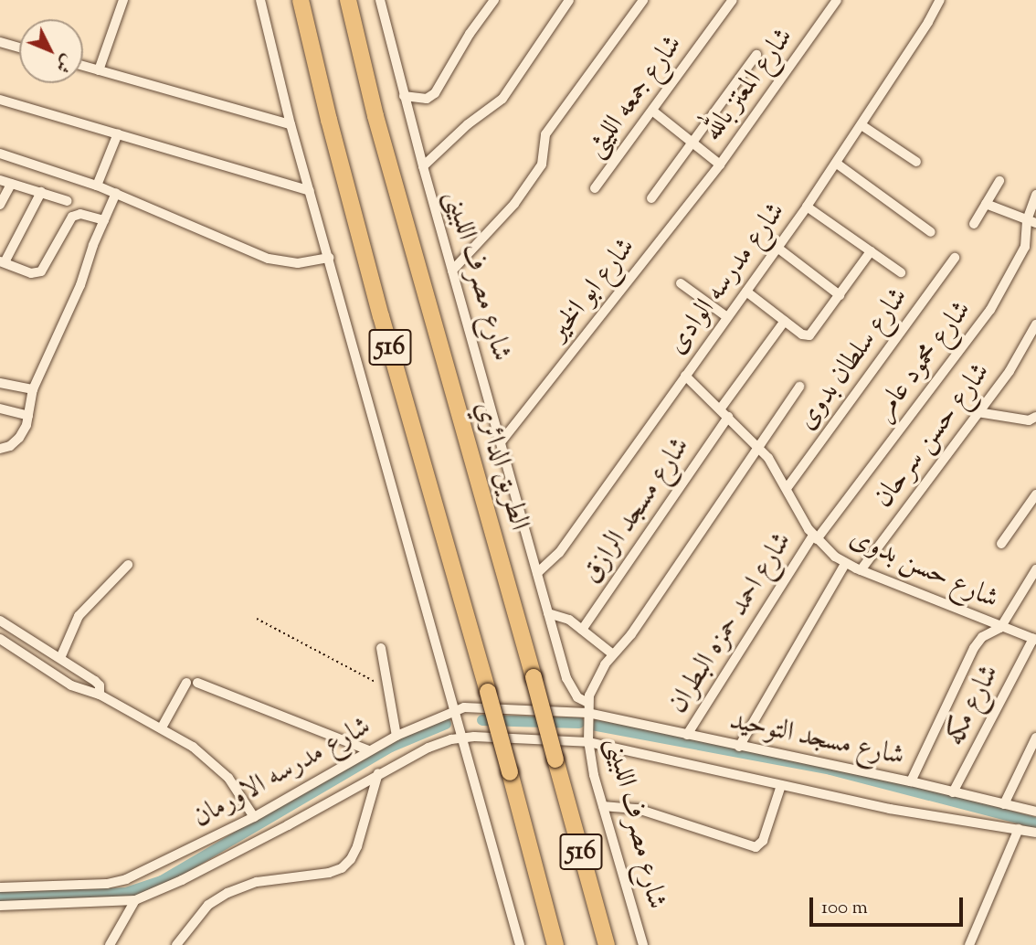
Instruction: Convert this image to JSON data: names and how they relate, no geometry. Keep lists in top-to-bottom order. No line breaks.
{"streets":{"highway":["516","الطريق الدائري"],"street":["شارع المعتز بالله","شارع جمعه الليثى","شارع مصرف اللبينى","شارع مدرسه الوادى","شارع ابو الخير","شارع سلطان بدوى","شارع محمود عامر","شارع حسن سرحان","شارع مسجد الرازق","شارع حسن بدوى","شارع احمد حمزه البطران","شارع مكه","شارع مسجد التوحيد","شارع مدرسه الاورمان"]},"crossings":[["شارع المعتز بالله","شارع ابو الخير"],["شارع مصرف اللبينى","شارع مدرسه الوادى"],["شارع مصرف اللبينى","شارع ابو الخير"],["شارع مصرف اللبينى","شارع مسجد التوحيد"],["شارع مصرف اللبينى","شارع مدرسه الاورمان"],["شارع مدرسه الوادى","شارع حسن بدوى"],["شارع سلطان بدوى","شارع حسن بدوى"],["شارع محمود عامر","شارع حسن بدوى"],["شارع محمود عامر","شارع احمد حمزه البطران"],["شارع حسن سرحان","شارع حسن بدوى"],["شارع مسجد الرازق","شارع حسن بدوى"],["شارع حسن بدوى","شارع احمد حمزه البطران"],["شارع حسن بدوى","شارع مكه"],["شارع احمد حمزه البطران","شارع مسجد التوحيد"],["شارع مكه","شارع مسجد التوحيد"],["شارع مسجد التوحيد","شارع مدرسه الاورمان"]],"scale_bar":"100 m","north":"bottom right"}
